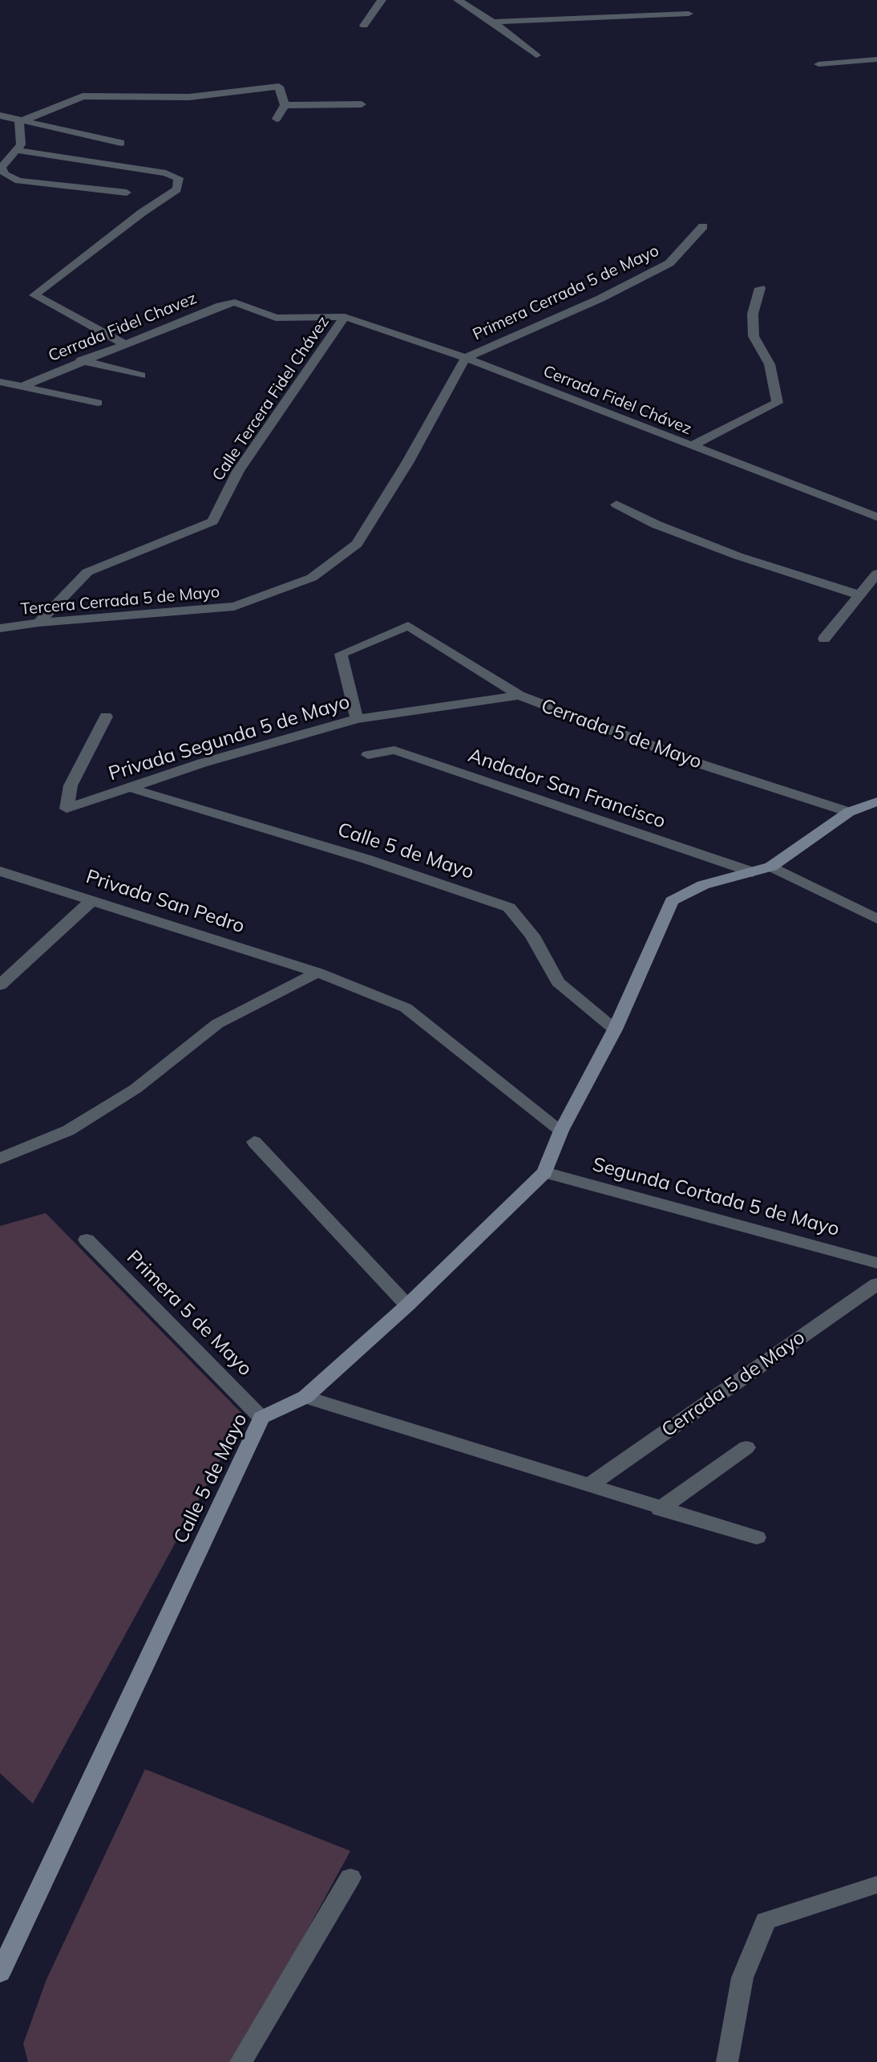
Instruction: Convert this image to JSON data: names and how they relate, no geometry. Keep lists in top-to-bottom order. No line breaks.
{"streets":{"street":["Primera Cerrada 5 de Mayo","Cerrada Fidel Chavez","Calle Tercera Fidel Chávez","Cerrada Fidel Chávez","Tercera Cerrada 5 de Mayo","Cerrada 5 de Mayo","Privada Segunda 5 de Mayo","Andador San Francisco","Calle 5 de Mayo","Privada San Pedro","Segunda Cortada 5 de Mayo","Primera 5 de Mayo"]},"crossings":[["Primera Cerrada 5 de Mayo","Cerrada Fidel Chávez"],["Primera Cerrada 5 de Mayo","Tercera Cerrada 5 de Mayo"],["Cerrada Fidel Chavez","Cerrada Fidel Chávez"],["Calle Tercera Fidel Chávez","Cerrada Fidel Chávez"],["Calle Tercera Fidel Chávez","Tercera Cerrada 5 de Mayo"],["Cerrada Fidel Chávez","Tercera Cerrada 5 de Mayo"],["Cerrada 5 de Mayo","Privada Segunda 5 de Mayo"],["Cerrada 5 de Mayo","Calle 5 de Mayo"],["Privada Segunda 5 de Mayo","Calle 5 de Mayo"],["Andador San Francisco","Calle 5 de Mayo"],["Calle 5 de Mayo","Privada San Pedro"],["Calle 5 de Mayo","Segunda Cortada 5 de Mayo"],["Calle 5 de Mayo","Primera 5 de Mayo"]]}
